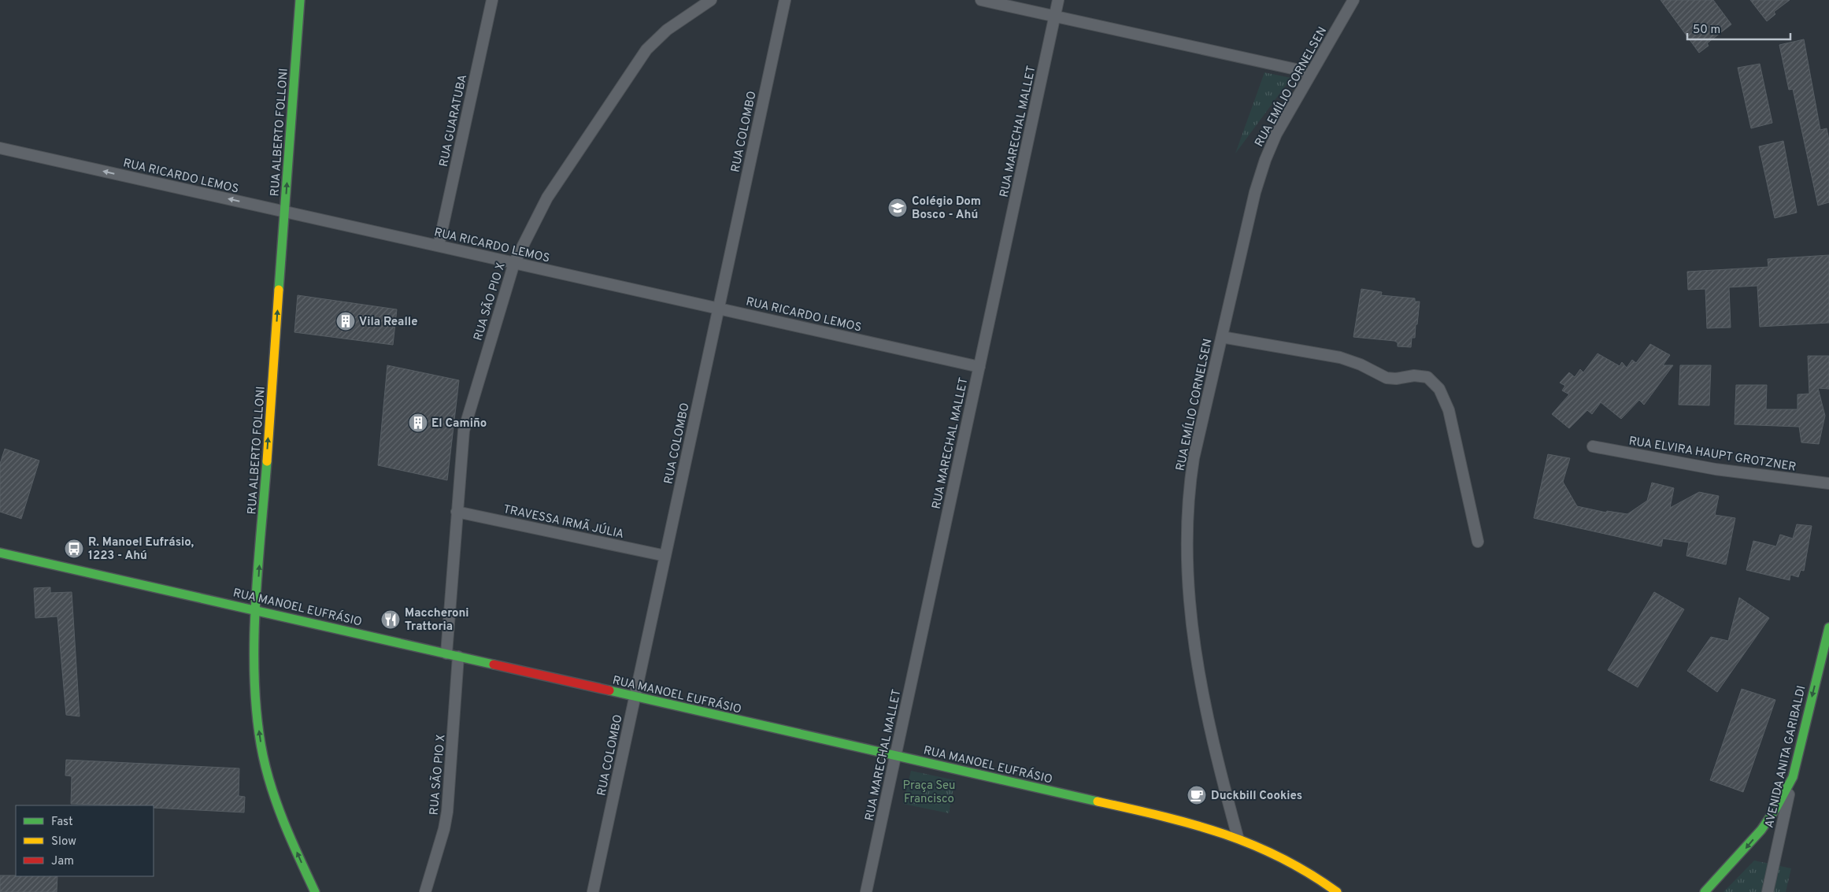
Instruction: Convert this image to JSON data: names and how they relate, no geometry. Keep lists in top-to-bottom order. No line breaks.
{"streets":{"street":["RUA EMÍLIO CORNELSEN","RUA GUARATUBA","RUA COLOMBO","RUA MARECHAL MALLET","RUA ALBERTO FOLLONI","RUA RICARDO LEMOS","RUA SÃO PIO X","RUA ELVIRA HAUPT GROTZNER","TRAVESSA IRMÃ JÚLIA","RUA MANOEL EUFRÁSIO","AVENIDA ANITA GARIBALDI"]},"crossings":[["RUA EMÍLIO CORNELSEN","RUA MANOEL EUFRÁSIO"],["RUA GUARATUBA","RUA RICARDO LEMOS"],["RUA COLOMBO","RUA RICARDO LEMOS"],["RUA COLOMBO","TRAVESSA IRMÃ JÚLIA"],["RUA COLOMBO","RUA MANOEL EUFRÁSIO"],["RUA MARECHAL MALLET","RUA RICARDO LEMOS"],["RUA MARECHAL MALLET","RUA MANOEL EUFRÁSIO"],["RUA ALBERTO FOLLONI","RUA RICARDO LEMOS"],["RUA ALBERTO FOLLONI","RUA MANOEL EUFRÁSIO"],["RUA RICARDO LEMOS","RUA SÃO PIO X"],["RUA SÃO PIO X","TRAVESSA IRMÃ JÚLIA"],["RUA SÃO PIO X","RUA MANOEL EUFRÁSIO"]],"one_way":["RUA ALBERTO FOLLONI","AVENIDA ANITA GARIBALDI"],"parks":["Praça Seu Francisco"],"places":{"school or university":["Colégio Dom Bosco - Ahú"],"building":["Vila Realle","El Camiño"],"bus stop":["R. Manoel Eufrásio, 1223 - Ahú"],"restaurant":["Maccheroni Trattoria"],"cafe":["Duckbill Cookies"]},"legend":["Fast","Slow","Jam"],"scale_bar":"50 m"}
